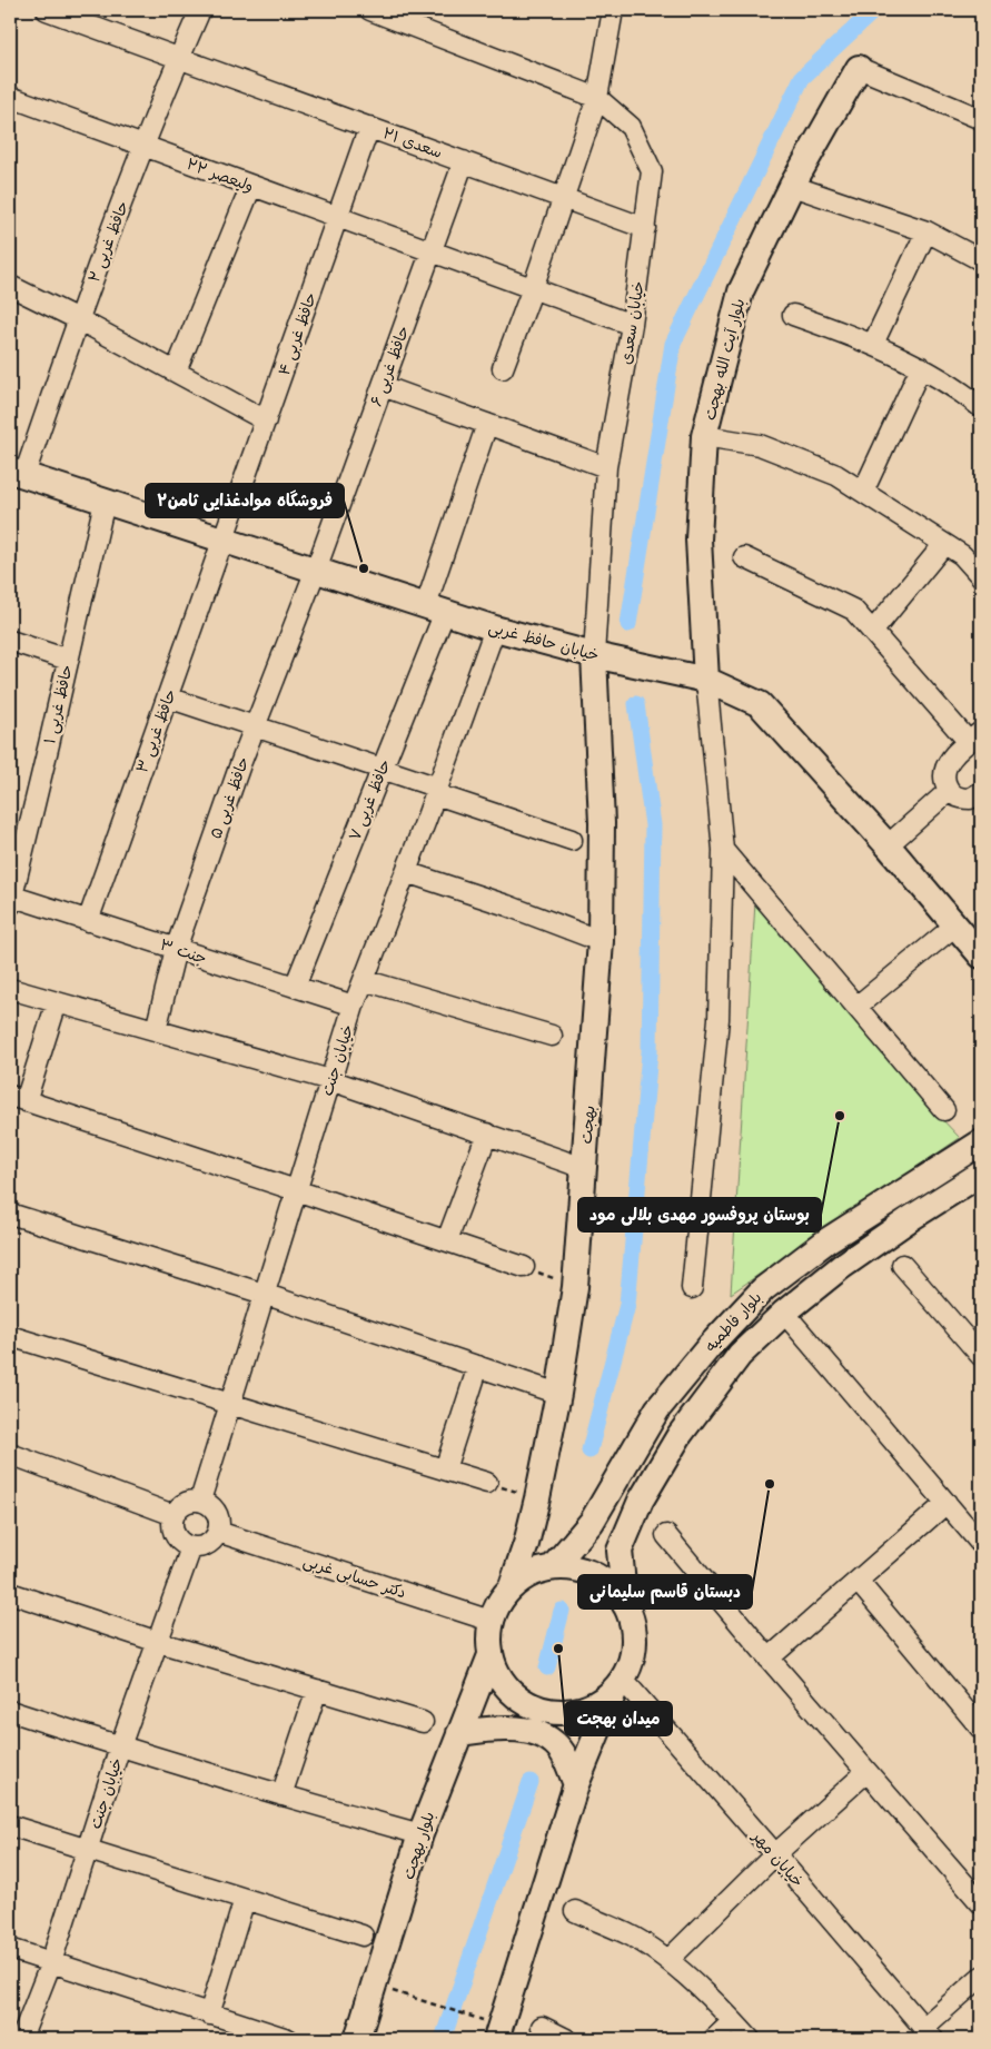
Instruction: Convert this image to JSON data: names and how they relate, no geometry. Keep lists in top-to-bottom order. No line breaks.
{"streets":{"main road":["بلوار آیت الله بهجت","خیابان حافظ غربی","بهجت","بلوار فاطمیه","بلوار بهجت"],"street":["سعدی ۲۱","ولیعصر ۲۲","حافظ غربی ۲","خیابان سعدی","حافظ غربی ۴","حافظ غربی ۶","حافظ غربی ۱","حافظ غربی ۳","حافظ غربی ۵","حافظ غربی ۷","جنت ۳","خیابان جنت","دکتر حسابی غربی","خیابان مهر"]},"crossings":[["سعدی ۲۱","حافظ غربی ۲"],["سعدی ۲۱","خیابان سعدی"],["سعدی ۲۱","حافظ غربی ۴"],["سعدی ۲۱","حافظ غربی ۶"],["ولیعصر ۲۲","حافظ غربی ۲"],["ولیعصر ۲۲","خیابان سعدی"],["ولیعصر ۲۲","حافظ غربی ۴"],["ولیعصر ۲۲","حافظ غربی ۶"],["حافظ غربی ۲","خیابان حافظ غربی"],["خیابان سعدی","خیابان حافظ غربی"],["خیابان سعدی","بهجت"],["حافظ غربی ۴","خیابان حافظ غربی"],["حافظ غربی ۴","حافظ غربی ۳"],["بلوار آیت الله بهجت","خیابان حافظ غربی"],["حافظ غربی ۶","خیابان حافظ غربی"],["حافظ غربی ۶","حافظ غربی ۵"],["خیابان حافظ غربی","حافظ غربی ۱"],["خیابان حافظ غربی","حافظ غربی ۳"],["خیابان حافظ غربی","حافظ غربی ۵"],["خیابان حافظ غربی","حافظ غربی ۷"],["خیابان حافظ غربی","خیابان جنت"],["خیابان حافظ غربی","بهجت"],["حافظ غربی ۱","جنت ۳"],["حافظ غربی ۳","جنت ۳"],["حافظ غربی ۵","جنت ۳"],["حافظ غربی ۷","جنت ۳"],["جنت ۳","خیابان جنت"],["خیابان جنت","دکتر حسابی غربی"],["بهجت","بلوار فاطمیه"],["بهجت","دکتر حسابی غربی"],["بهجت","بلوار بهجت"],["بهجت","خیابان مهر"],["بلوار فاطمیه","دکتر حسابی غربی"],["بلوار فاطمیه","بلوار بهجت"],["بلوار فاطمیه","خیابان مهر"],["دکتر حسابی غربی","بلوار بهجت"],["دکتر حسابی غربی","خیابان مهر"],["بلوار بهجت","خیابان مهر"]],"places":["فروشگاه موادغذایی ثامن۲","بوستان پروفسور مهدی بلالی مود","دبستان قاسم سلیمانی","میدان بهجت"]}
